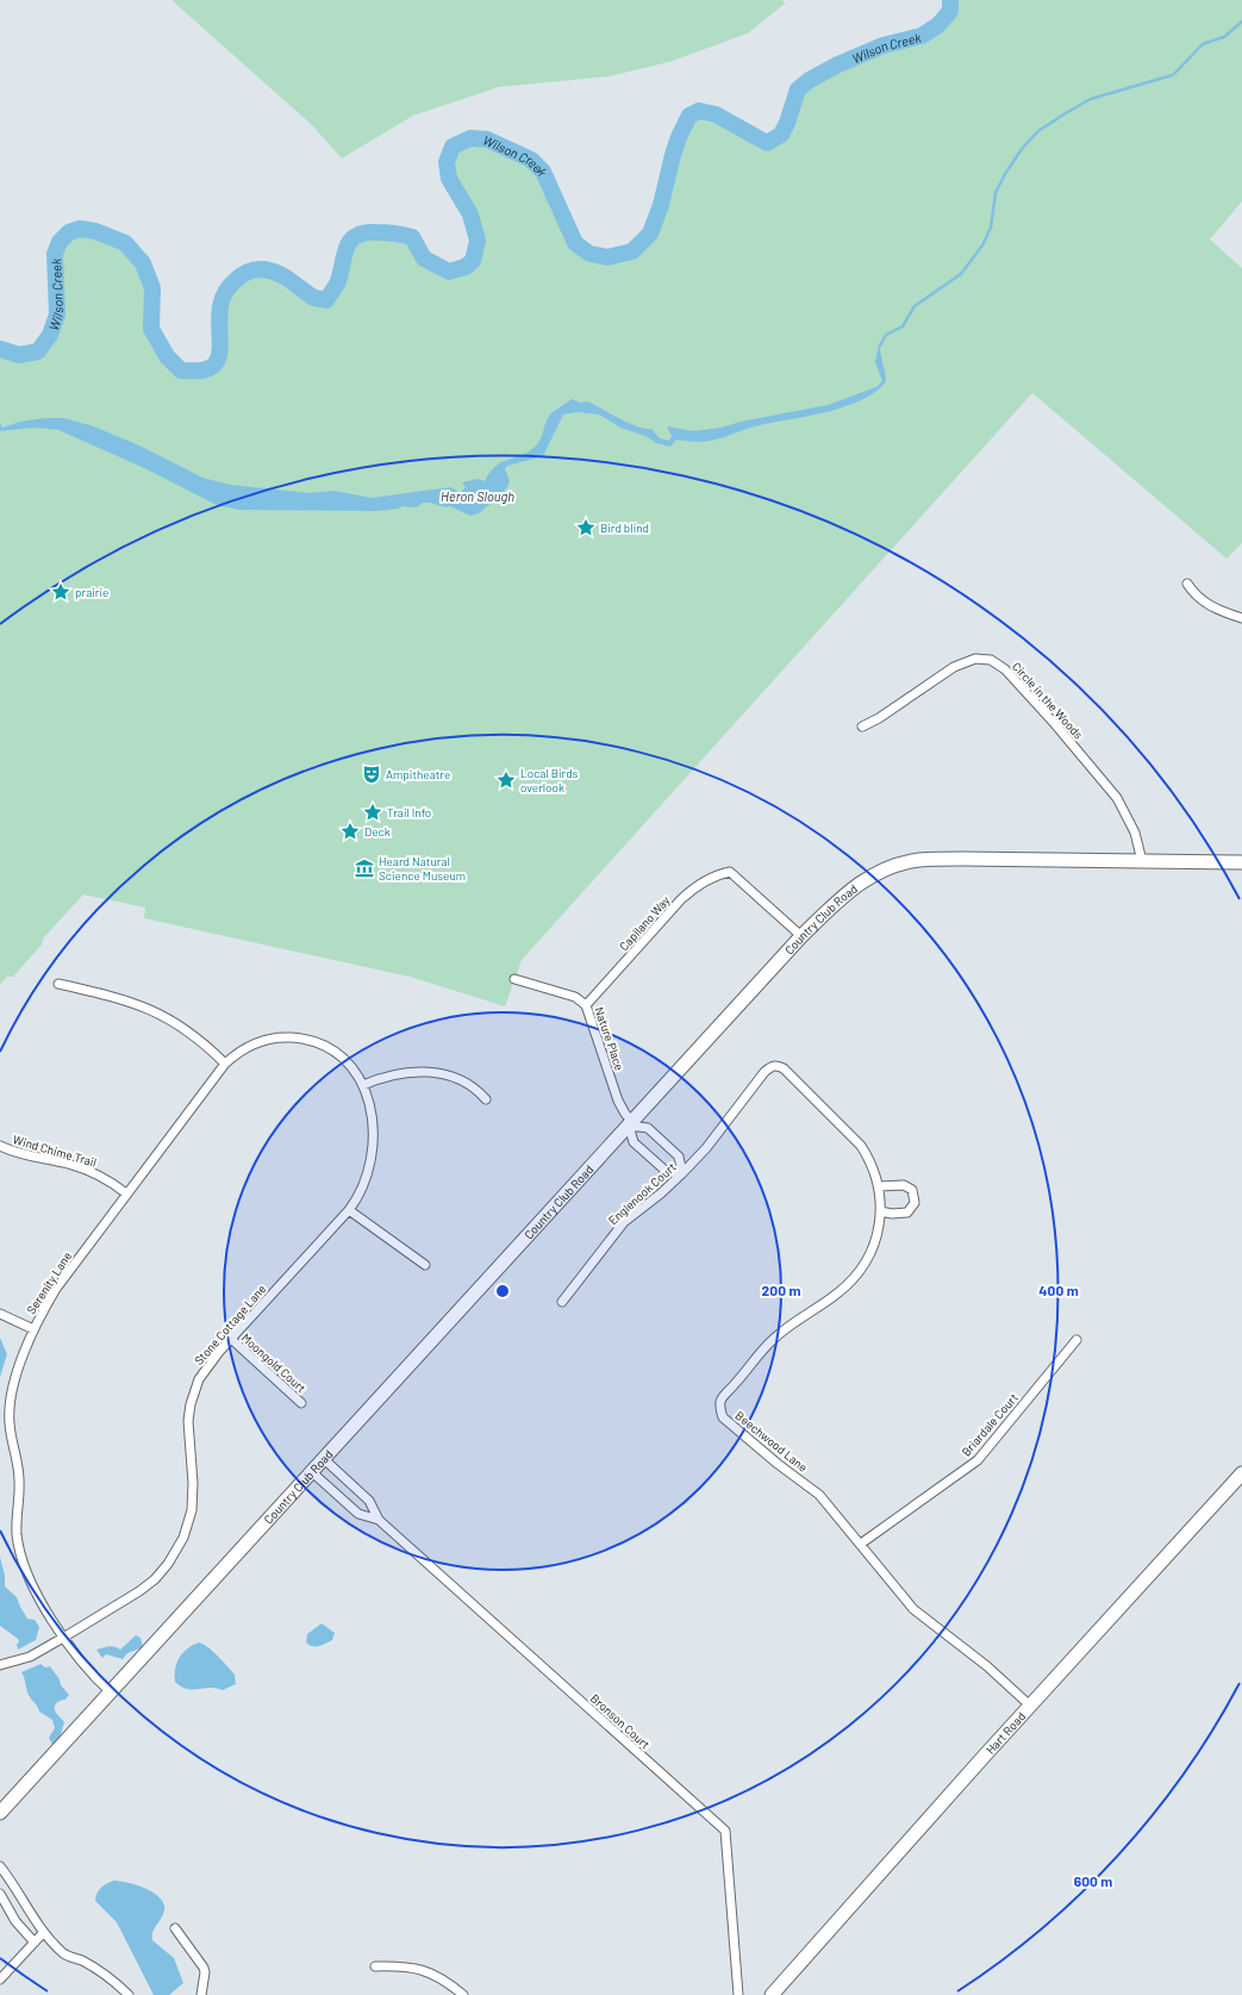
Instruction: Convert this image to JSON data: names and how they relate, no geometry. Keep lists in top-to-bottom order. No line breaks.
{"streets":{"main road":["Country Club Road","Hart Road"],"street":["Circle in the Woods","Capilano Way","Nature Place","Wind Chime Trail","Englenook Court","Serenity Lane","Stone Cottage Lane","Moongold Court","Briardale Court","Beechwood Lane","Bronson Court"]},"crossings":[["Circle in the Woods","Country Club Road"],["Country Club Road","Capilano Way"],["Country Club Road","Nature Place"],["Country Club Road","Serenity Lane"],["Country Club Road","Bronson Court"],["Capilano Way","Nature Place"],["Nature Place","Englenook Court"],["Wind Chime Trail","Serenity Lane"],["Englenook Court","Beechwood Lane"],["Serenity Lane","Stone Cottage Lane"],["Stone Cottage Lane","Moongold Court"],["Briardale Court","Beechwood Lane"],["Beechwood Lane","Hart Road"]],"water":["Wilson Creek","Heron Slough"],"places":{"place":["Bird blind","prairie","Local Birds overlook","Trail Info","Deck"],"theatre":["Ampitheatre"],"museum":["Heard Natural Science Museum"]},"rings":["200 m","400 m","600 m"]}
